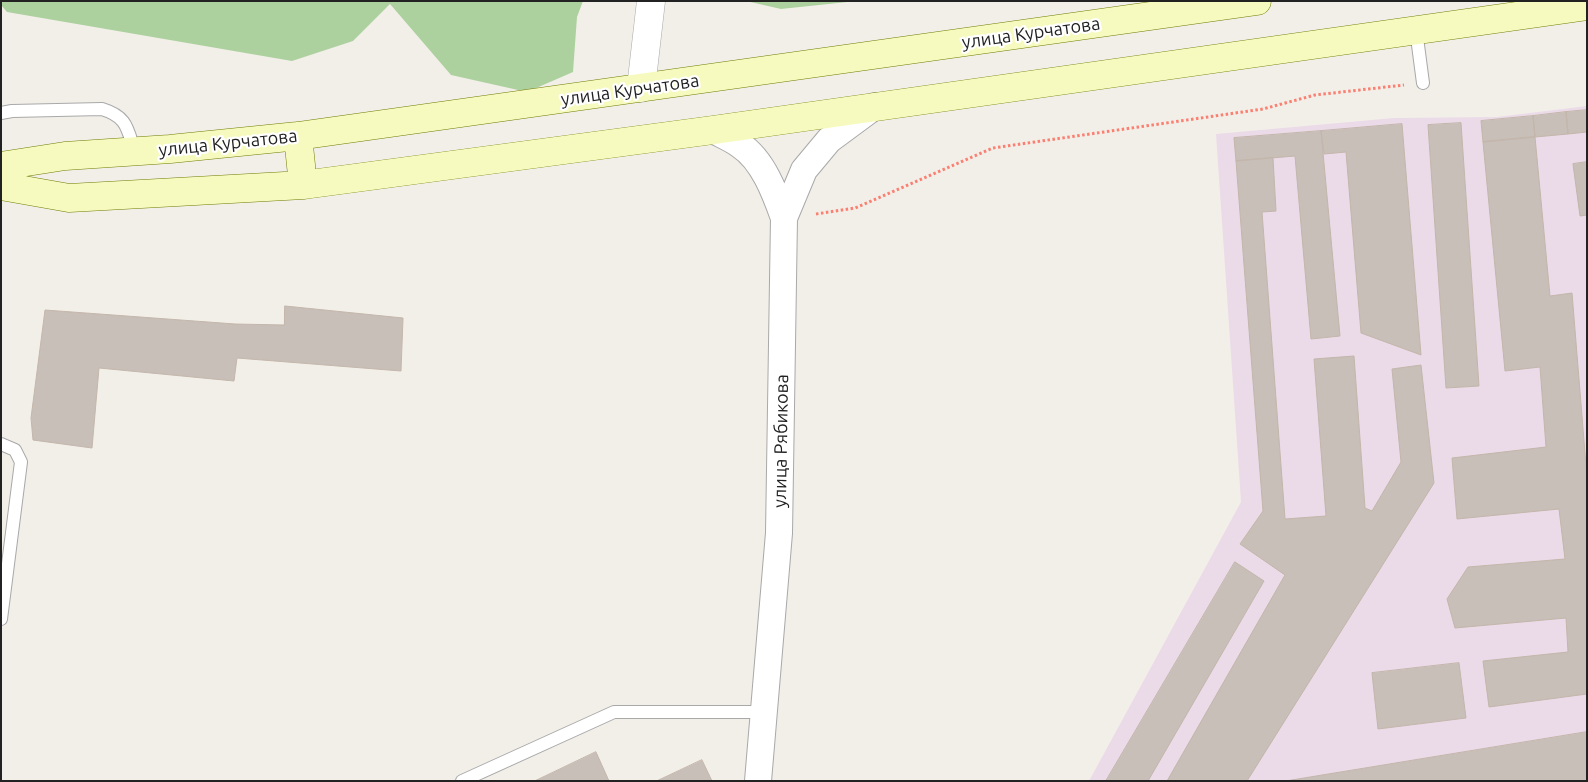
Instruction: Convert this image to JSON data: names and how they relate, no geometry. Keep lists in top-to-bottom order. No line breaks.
{"streets":{"main road":["улица Курчатова"],"street":["улица Рябикова"]}}
